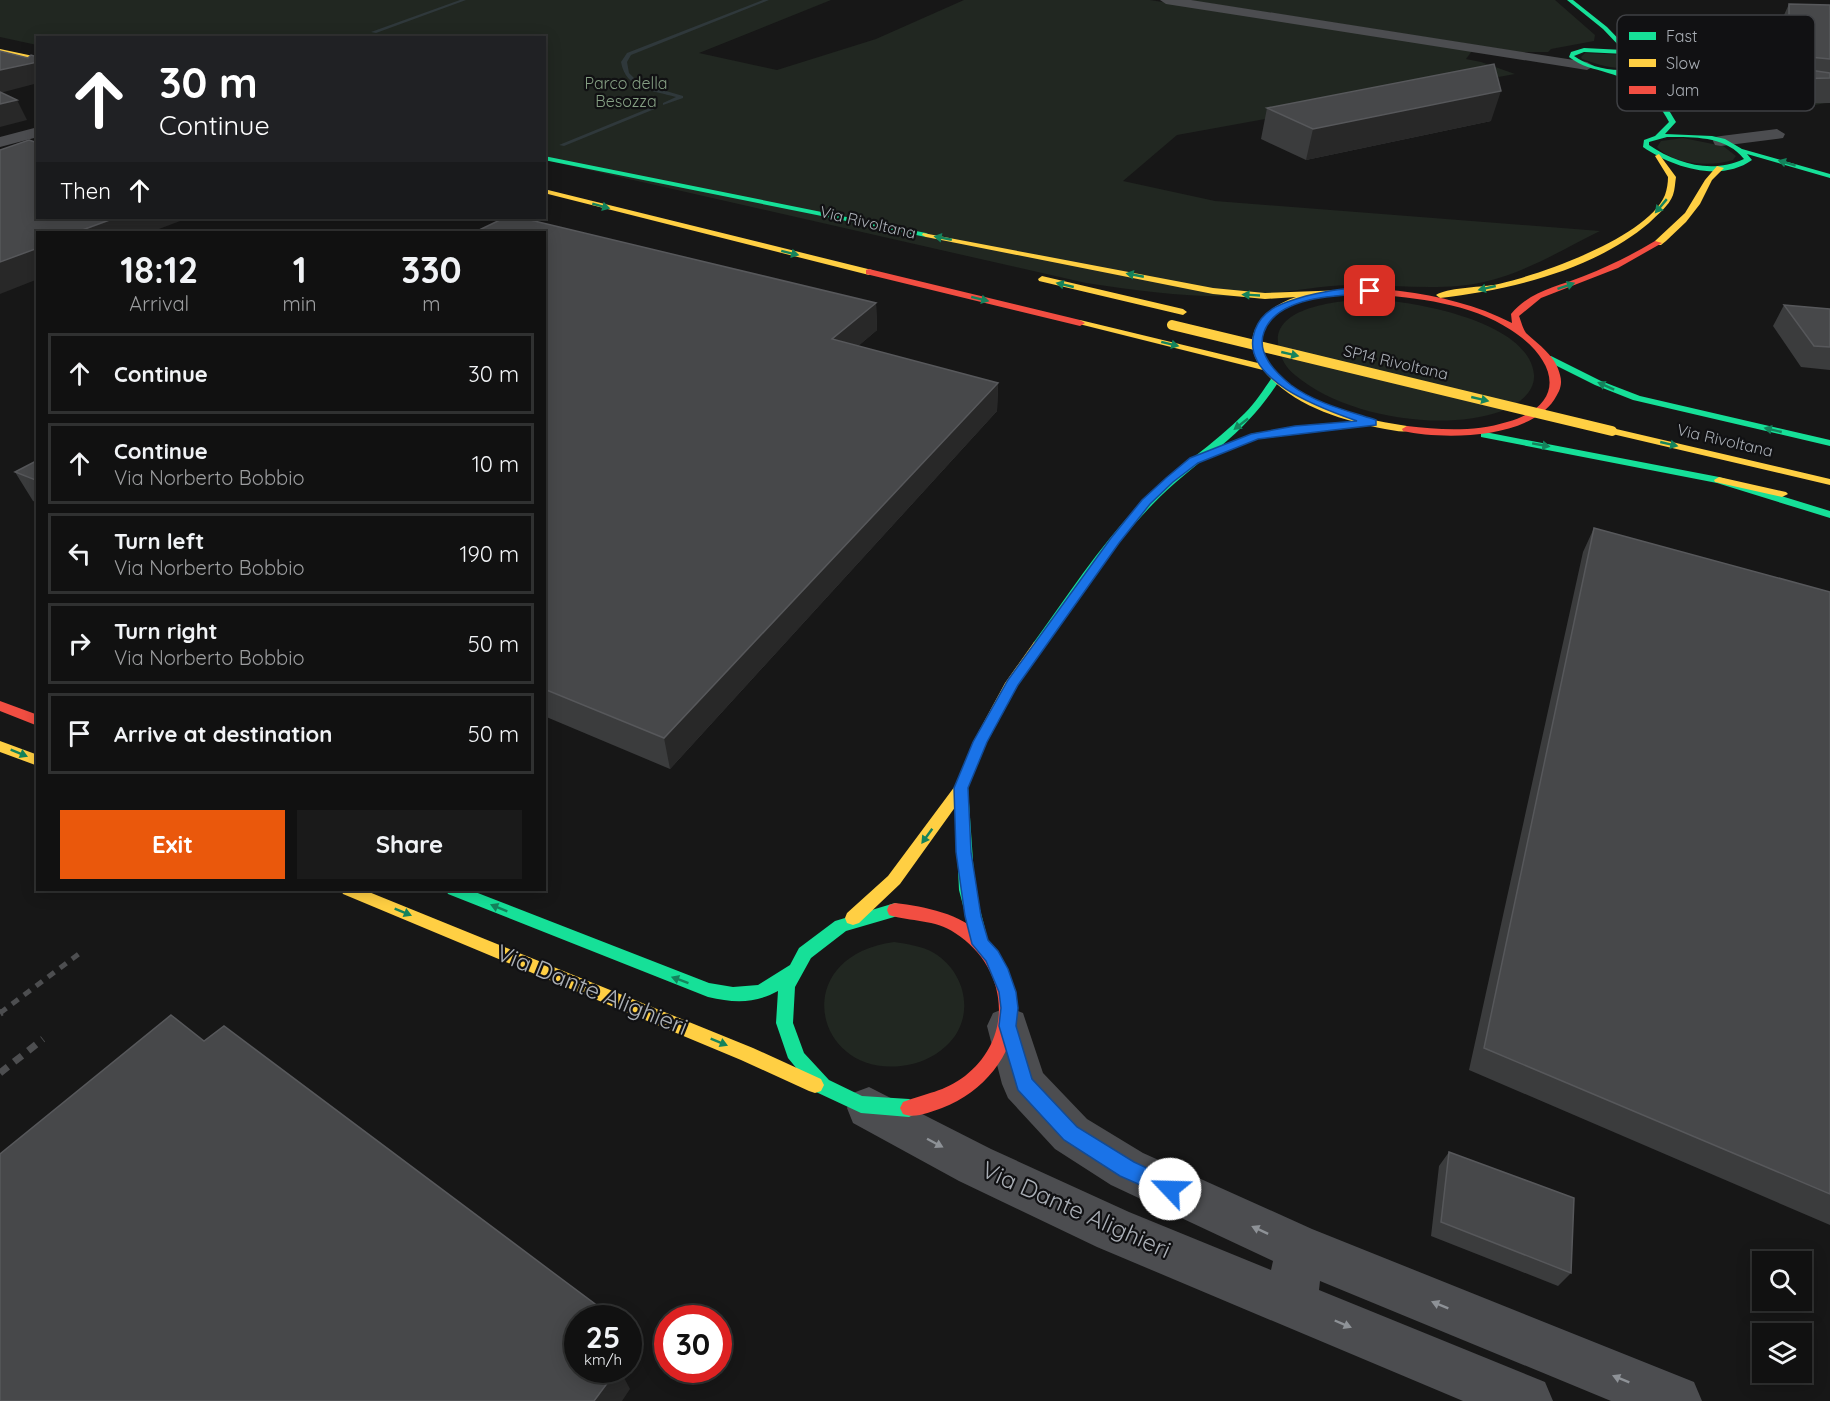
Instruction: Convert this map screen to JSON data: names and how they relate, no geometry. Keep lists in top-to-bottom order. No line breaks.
{"streets":{"main road":["Via Rivoltana","SP14 Rivoltana","Via Dante Alighieri"]},"crossings":[["Via Rivoltana","SP14 Rivoltana"]],"parks":["Parco della Besozza"],"legend":["Fast","Slow","Jam"],"page":{"turn":["30 m","Continue"],"then":"Then","eta":["18:12","Arrival","1","min","330","m"],"list":[{"name":"Continue","value":"30 m"},{"name":"Continue","note":"Via Norberto Bobbio","value":"10 m"},{"name":"Turn left","note":"Via Norberto Bobbio","value":"190 m"},{"name":"Turn right","note":"Via Norberto Bobbio","value":"50 m"},{"name":"Arrive at destination","value":"50 m"}],"buttons":["Exit","Share"],"speed":"25 km/h","limit":"30"}}
